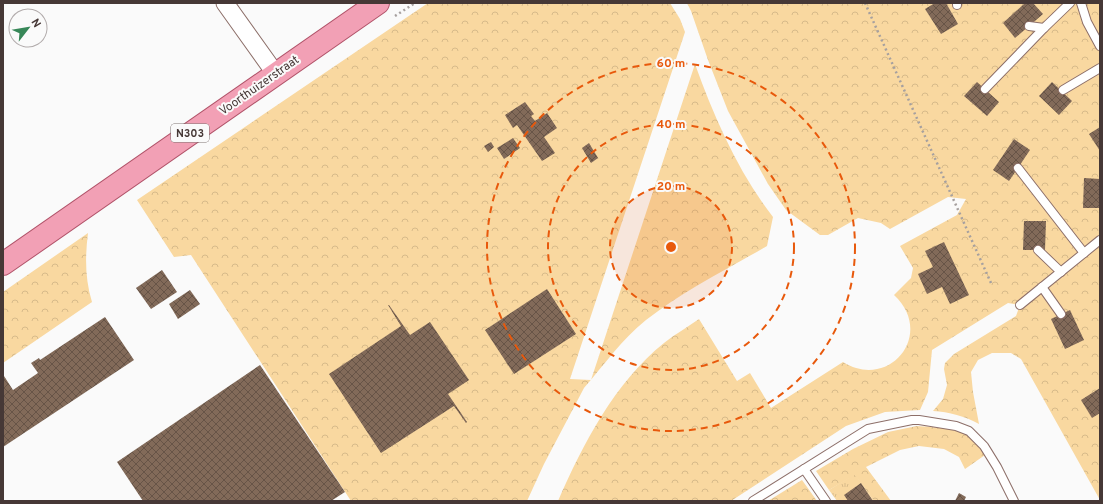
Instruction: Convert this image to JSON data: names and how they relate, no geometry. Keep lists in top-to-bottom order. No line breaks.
{"streets":{"main road":["Voorthuizerstraat","N303"]},"north":"top right","rings":["60 m","40 m","20 m"]}
